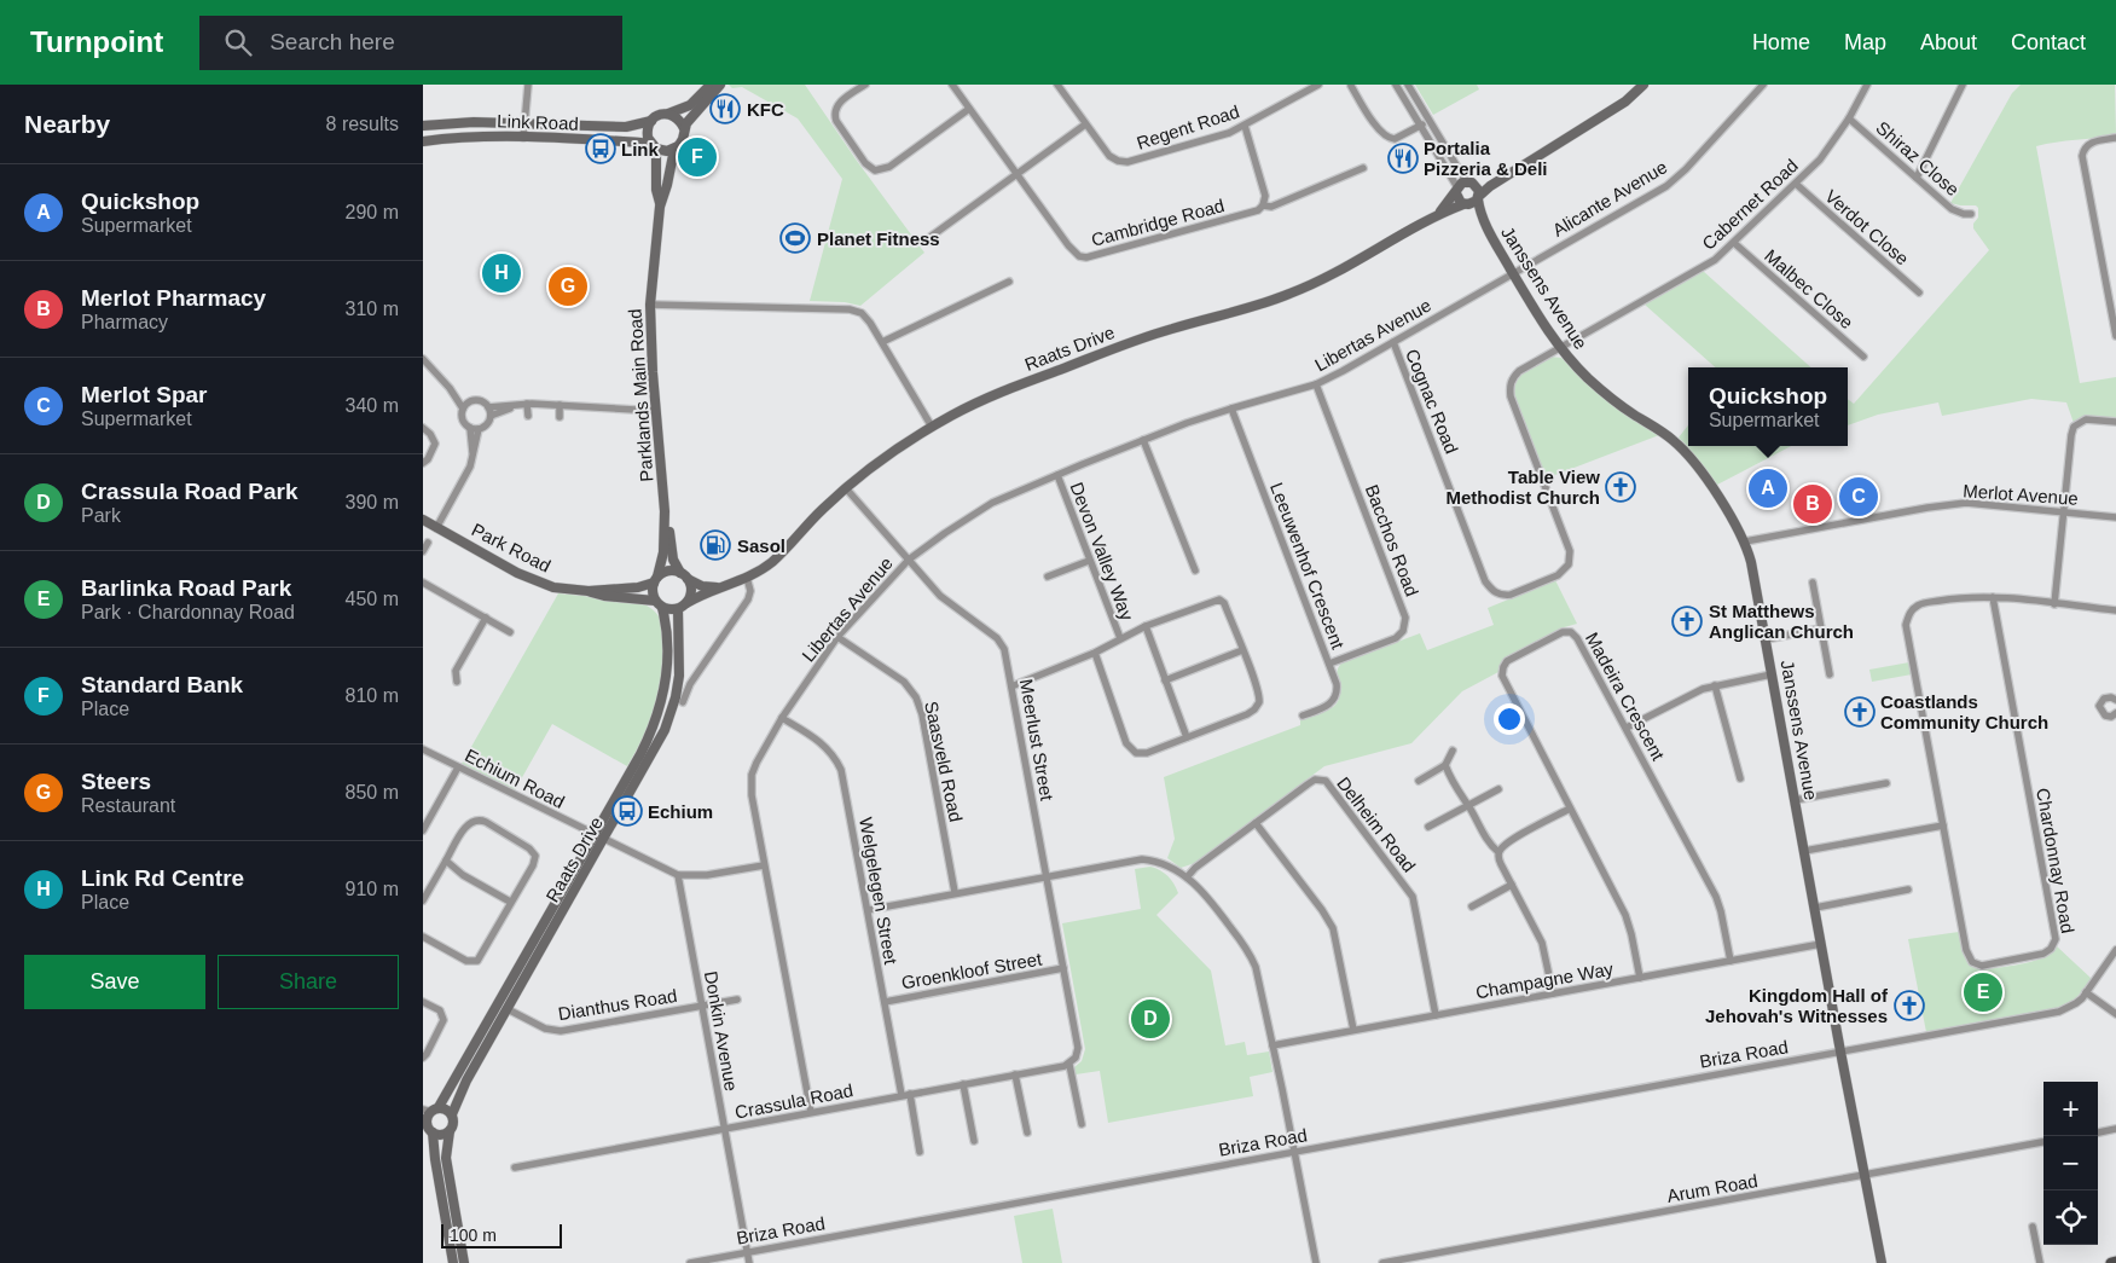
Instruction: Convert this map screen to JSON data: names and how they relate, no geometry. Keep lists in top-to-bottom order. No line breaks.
{"streets":{"street":["Link Road","Regent Road","Shiraz Close","Alicante Avenue","Cabernet Road","Cambridge Road","Verdot Close","Janssens Avenue","Malbec Close","Libertas Avenue","Raats Drive","Parklands Main Road","Cognac Road","Merlot Avenue","Bacchos Road","Park Road","Devon Valley Way","Leeuwenhof Crescent","Madeira Crescent","Meerlust Street","Saasveld Road","Echium Road","Delheim Road","Chardonnay Road","Welgelegen Street","Groenkloof Street","Champagne Way","Dianthus Road","Donkin Avenue","Briza Road","Crassula Road","Arum Road"]},"crossings":[["Link Road","Parklands Main Road"],["Shiraz Close","Cabernet Road"],["Alicante Avenue","Janssens Avenue"],["Alicante Avenue","Libertas Avenue"],["Cabernet Road","Verdot Close"],["Cabernet Road","Janssens Avenue"],["Cabernet Road","Malbec Close"],["Cabernet Road","Cognac Road"],["Janssens Avenue","Libertas Avenue"],["Janssens Avenue","Raats Drive"],["Janssens Avenue","Cognac Road"],["Janssens Avenue","Merlot Avenue"],["Janssens Avenue","Champagne Way"],["Janssens Avenue","Briza Road"],["Janssens Avenue","Arum Road"],["Libertas Avenue","Cognac Road"],["Libertas Avenue","Bacchos Road"],["Libertas Avenue","Devon Valley Way"],["Libertas Avenue","Leeuwenhof Crescent"],["Libertas Avenue","Meerlust Street"],["Libertas Avenue","Saasveld Road"],["Libertas Avenue","Echium Road"],["Libertas Avenue","Welgelegen Street"],["Libertas Avenue","Crassula Road"],["Raats Drive","Parklands Main Road"],["Raats Drive","Park Road"],["Raats Drive","Meerlust Street"],["Raats Drive","Echium Road"],["Raats Drive","Dianthus Road"],["Parklands Main Road","Park Road"],["Bacchos Road","Leeuwenhof Crescent"],["Madeira Crescent","Champagne Way"],["Meerlust Street","Groenkloof Street"],["Meerlust Street","Crassula Road"],["Echium Road","Donkin Avenue"],["Delheim Road","Champagne Way"],["Welgelegen Street","Groenkloof Street"],["Welgelegen Street","Crassula Road"],["Dianthus Road","Donkin Avenue"],["Donkin Avenue","Briza Road"],["Donkin Avenue","Crassula Road"]],"places":{"restaurant":["KFC","Portalia Pizzeria & Deli"],"bus stop":["Link","Echium"],"sports":["Planet Fitness"],"church":["Table View Methodist Church","St Matthews Anglican Church","Coastlands Community Church","Kingdom Hall of Jehovah's Witnesses"],"fuel station":["Sasol"]},"scale_bar":"100 m","page":{"header":"Turnpoint","search":"Search here","nav":["Home","Map","About","Contact"],"heading":["Nearby","8 results"],"pins":["F","H","G","A","C","B","E","D"],"list":[{"mark":"A","name":"Quickshop","note":"Supermarket","value":"290 m"},{"mark":"B","name":"Merlot Pharmacy","note":"Pharmacy","value":"310 m"},{"mark":"C","name":"Merlot Spar","note":"Supermarket","value":"340 m"},{"mark":"D","name":"Crassula Road Park","note":"Park","value":"390 m"},{"mark":"E","name":"Barlinka Road Park","note":"Park · Chardonnay Road","value":"450 m"},{"mark":"F","name":"Standard Bank","note":"Place","value":"810 m"},{"mark":"G","name":"Steers","note":"Restaurant","value":"850 m"},{"mark":"H","name":"Link Rd Centre","note":"Place","value":"910 m"}],"popup":["Quickshop","Supermarket"],"buttons":["Save","Share"],"map_buttons":["+","−"],"scale":"100 m"}}
